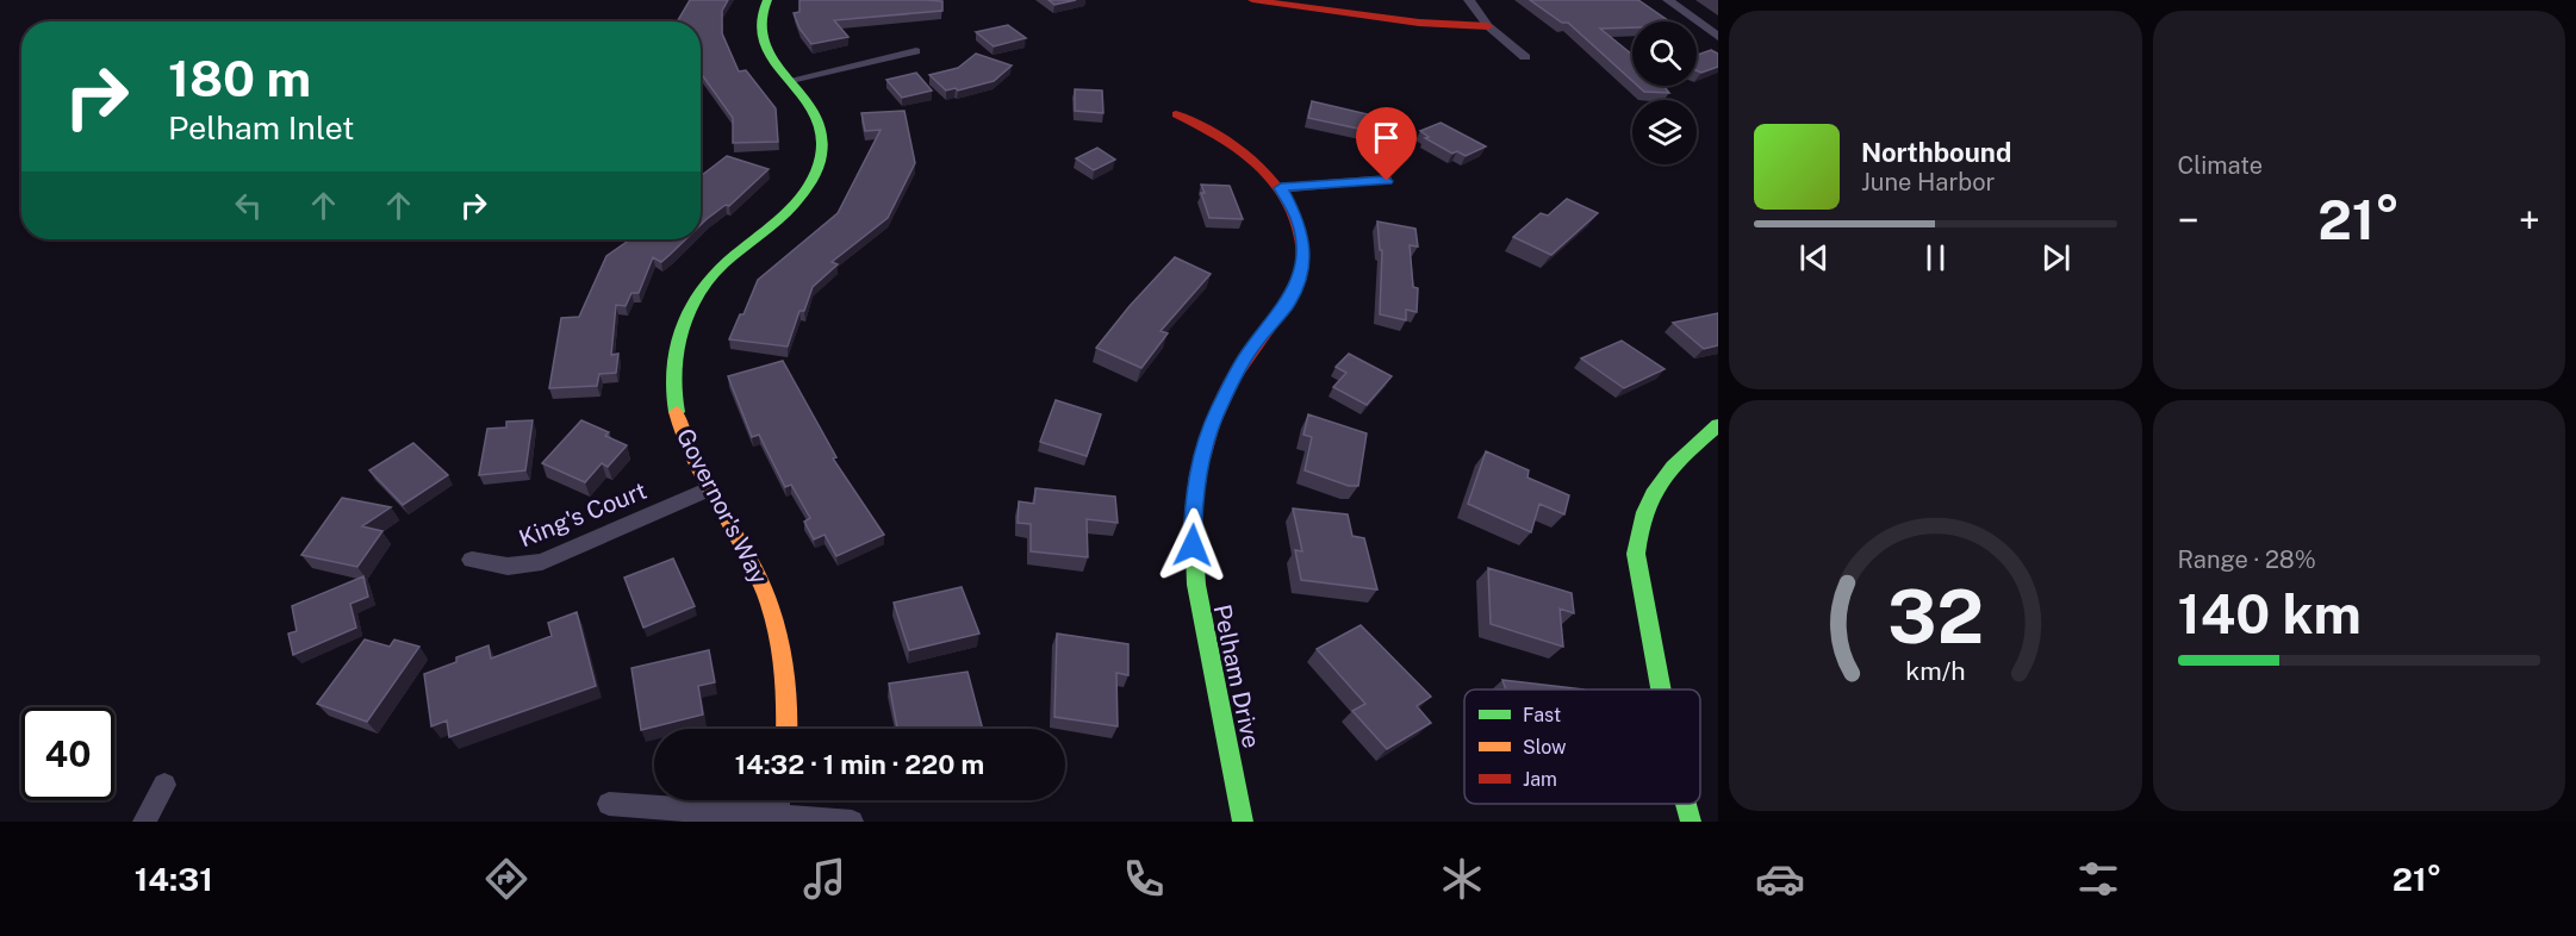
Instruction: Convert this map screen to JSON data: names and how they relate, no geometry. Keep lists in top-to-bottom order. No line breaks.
{"streets":{"street":["Governor's Way","King's Court","Pelham Drive"]},"crossings":[["Governor's Way","King's Court"]],"legend":["Fast","Slow","Jam"],"page":{"tile":["Climate",["Range · 28%","140 km"]],"turn":["180 m","Pelham Inlet"],"song":["Northbound","June Harbor"],"heat":["−","21°","+"],"limit":"40","trip":"14:32 · 1 min · 220 m","tabs":["14:31","21°"],"gauge":["32","km/h"]}}
